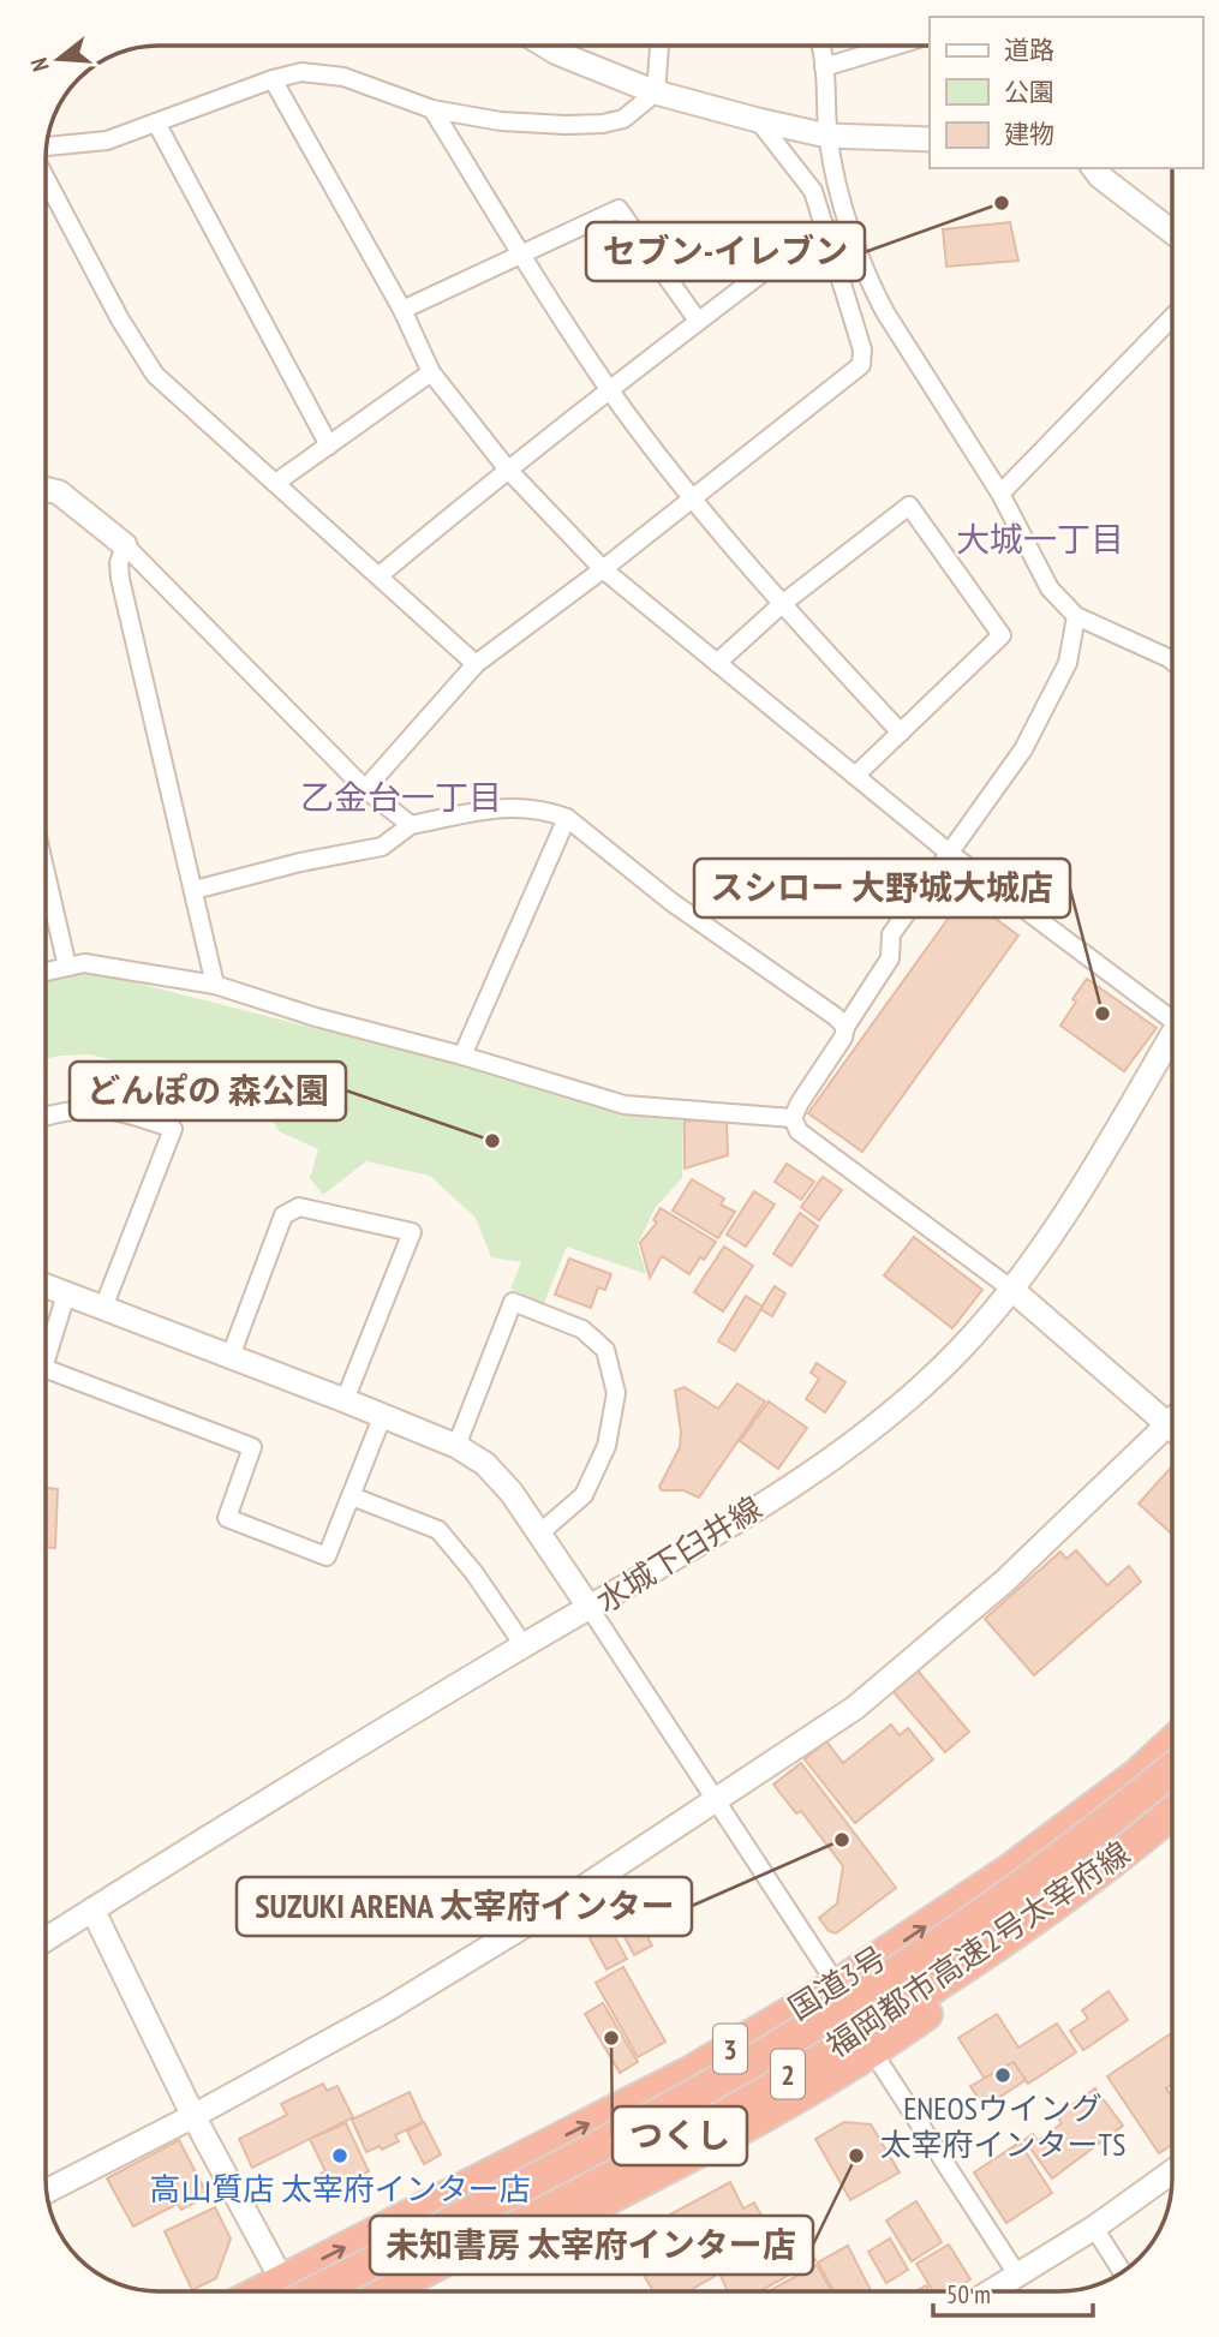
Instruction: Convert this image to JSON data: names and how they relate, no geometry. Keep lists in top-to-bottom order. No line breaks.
{"streets":{"highway":["福岡都市高速2号太宰府線","国道3号","3","2"],"street":["水城下臼井線"]},"districts":["大城一丁目","乙金台一丁目"],"places":["セブン-イレブン","スシロー 大野城大城店","どんぽの 森公園","SUZUKI ARENA 太宰府インター","つくし","ENEOSウイング 太宰府インターTS","高山質店 太宰府インター店","未知書房 太宰府インター店"],"legend":["道路","公園","建物"],"scale_bar":"50 m","north":"left"}
